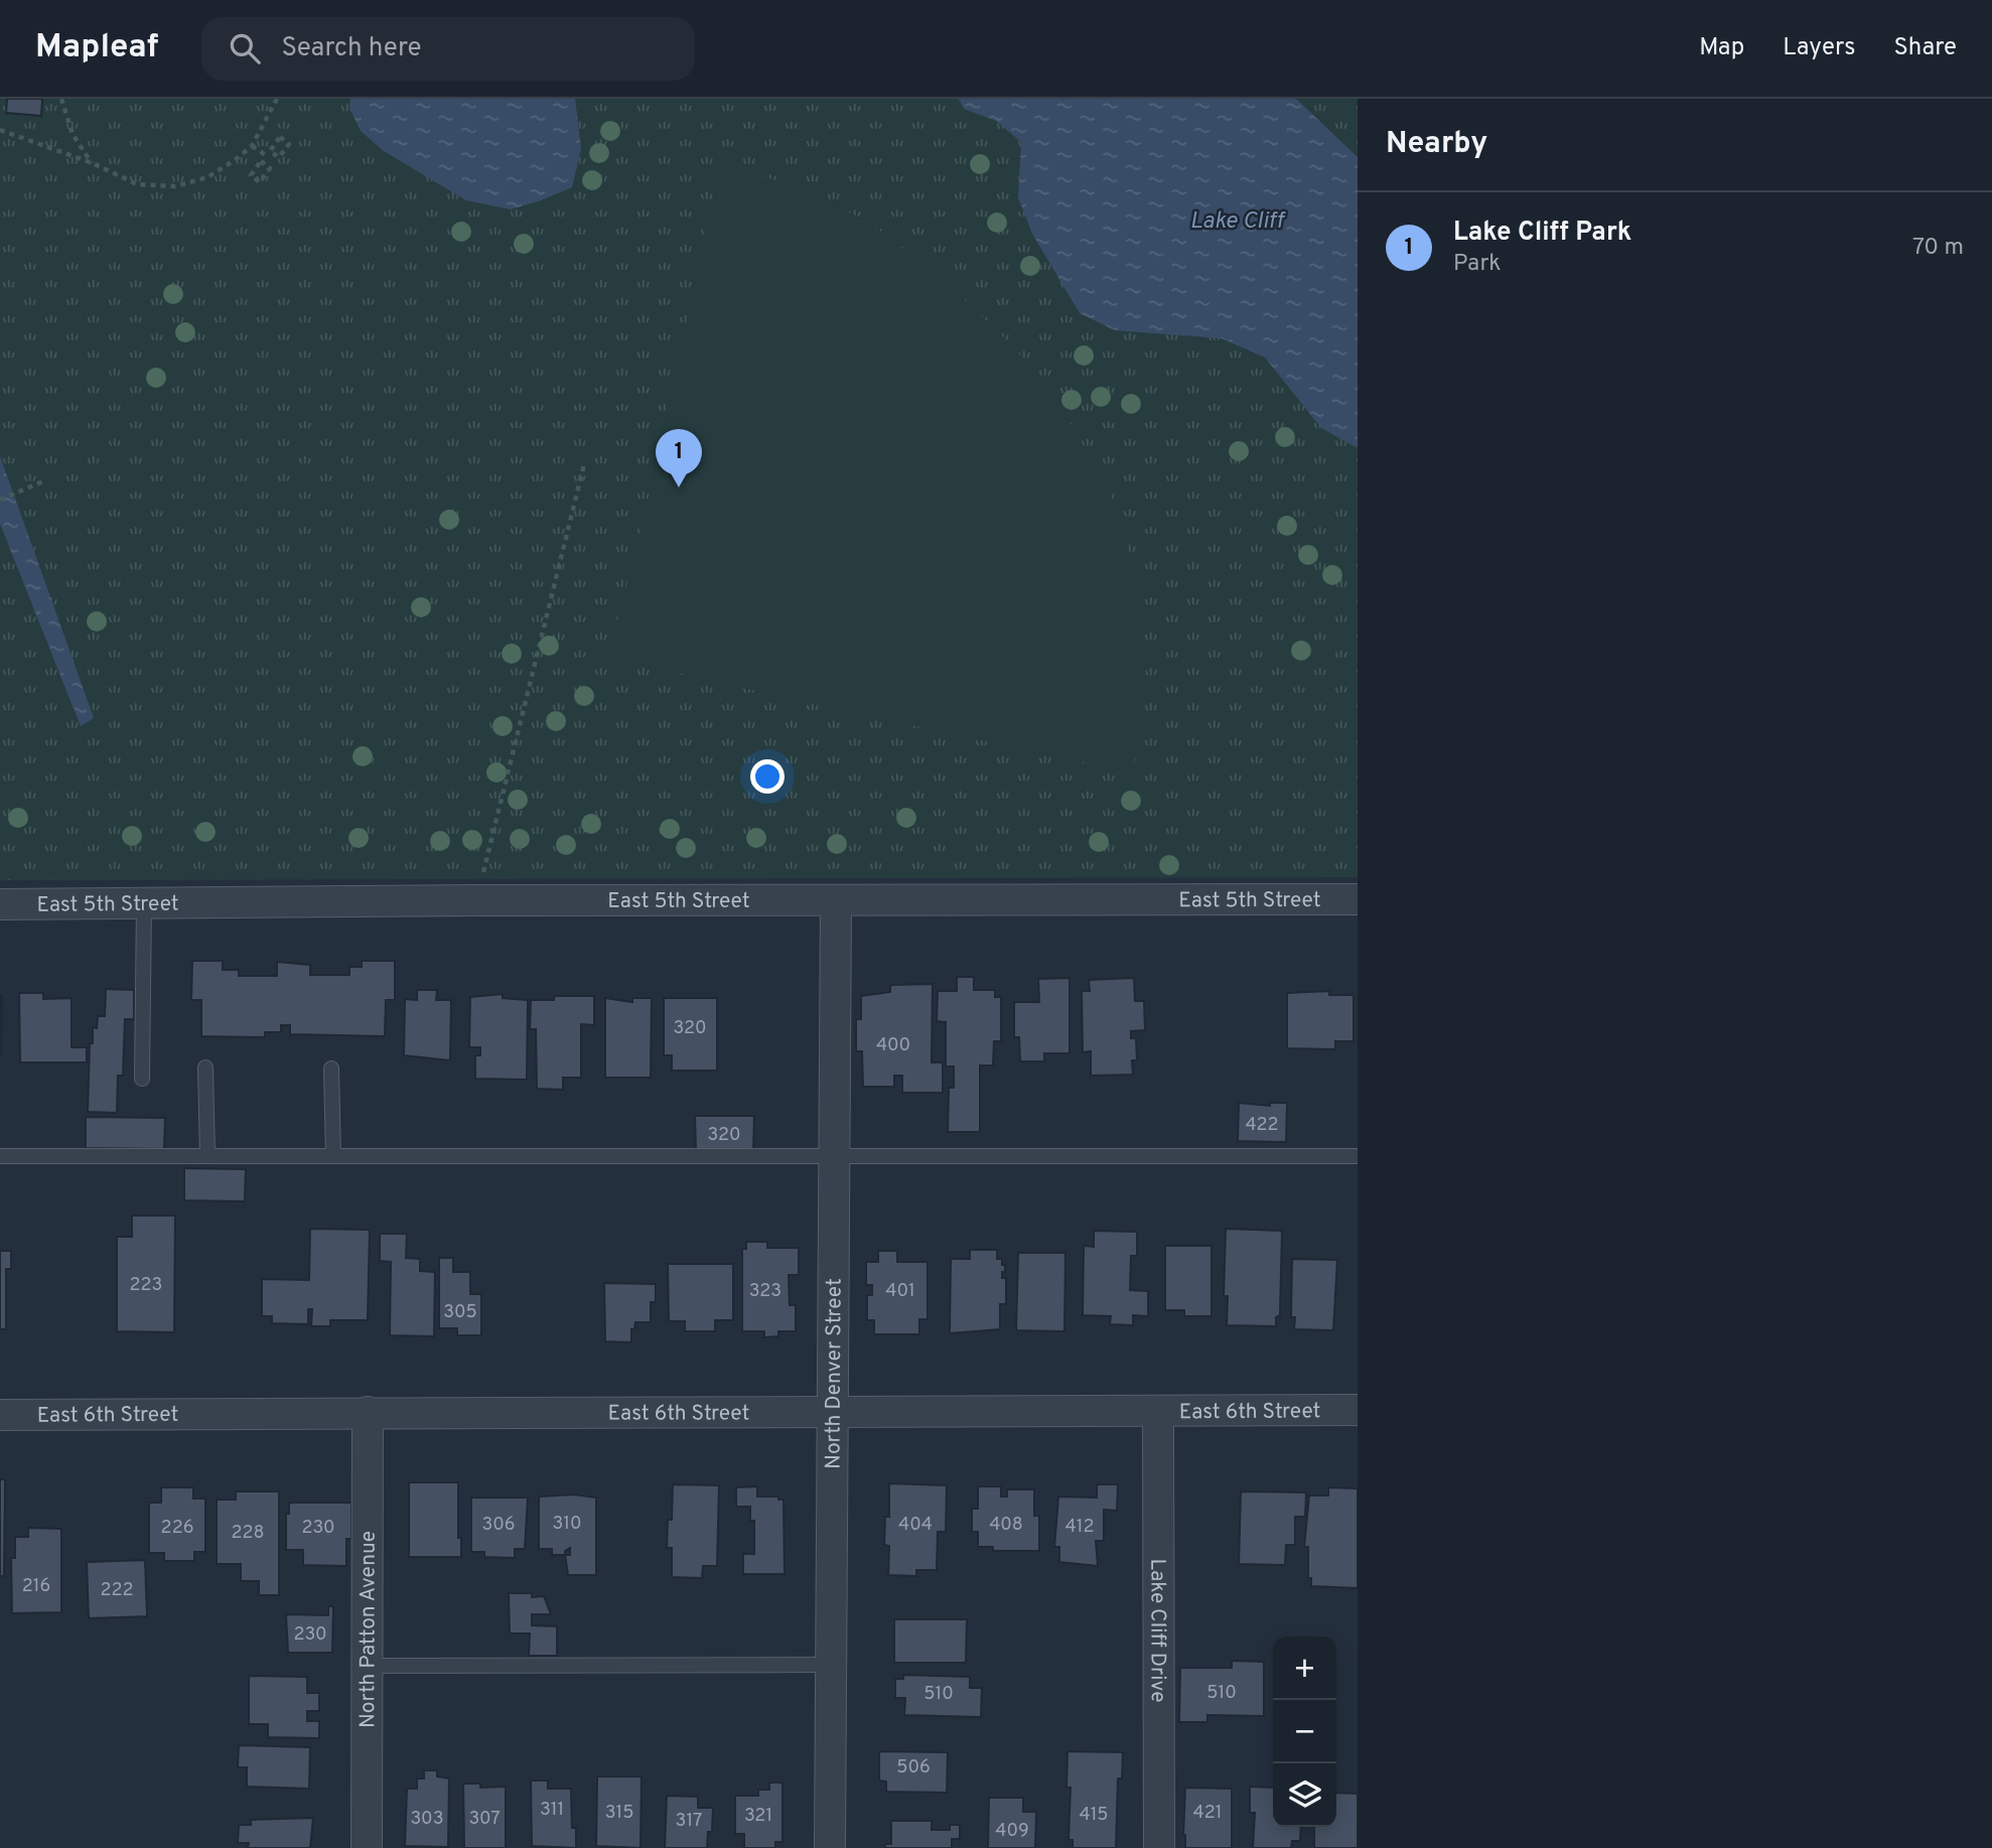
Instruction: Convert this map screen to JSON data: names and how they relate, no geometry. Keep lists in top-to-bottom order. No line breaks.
{"streets":{"street":["East 5th Street","North Denver Street","East 6th Street","North Patton Avenue","Lake Cliff Drive"]},"crossings":[["East 5th Street","North Denver Street"],["North Denver Street","East 6th Street"],["East 6th Street","North Patton Avenue"],["East 6th Street","Lake Cliff Drive"]],"water":["Lake Cliff"],"house_numbers":["320","400","422","320","223","323","401","305","310","306","404","408","412","226","230","228","216","222","230","510","510","506","311","315","421","415","321","303","307","317","409"],"page":{"header":"Mapleaf","search":"Search here","nav":["Map","Layers","Share"],"heading":"Nearby","list":[{"mark":"1","name":"Lake Cliff Park","note":"Park","value":"70 m"}],"pins":"1","map_buttons":["+","−"]}}
